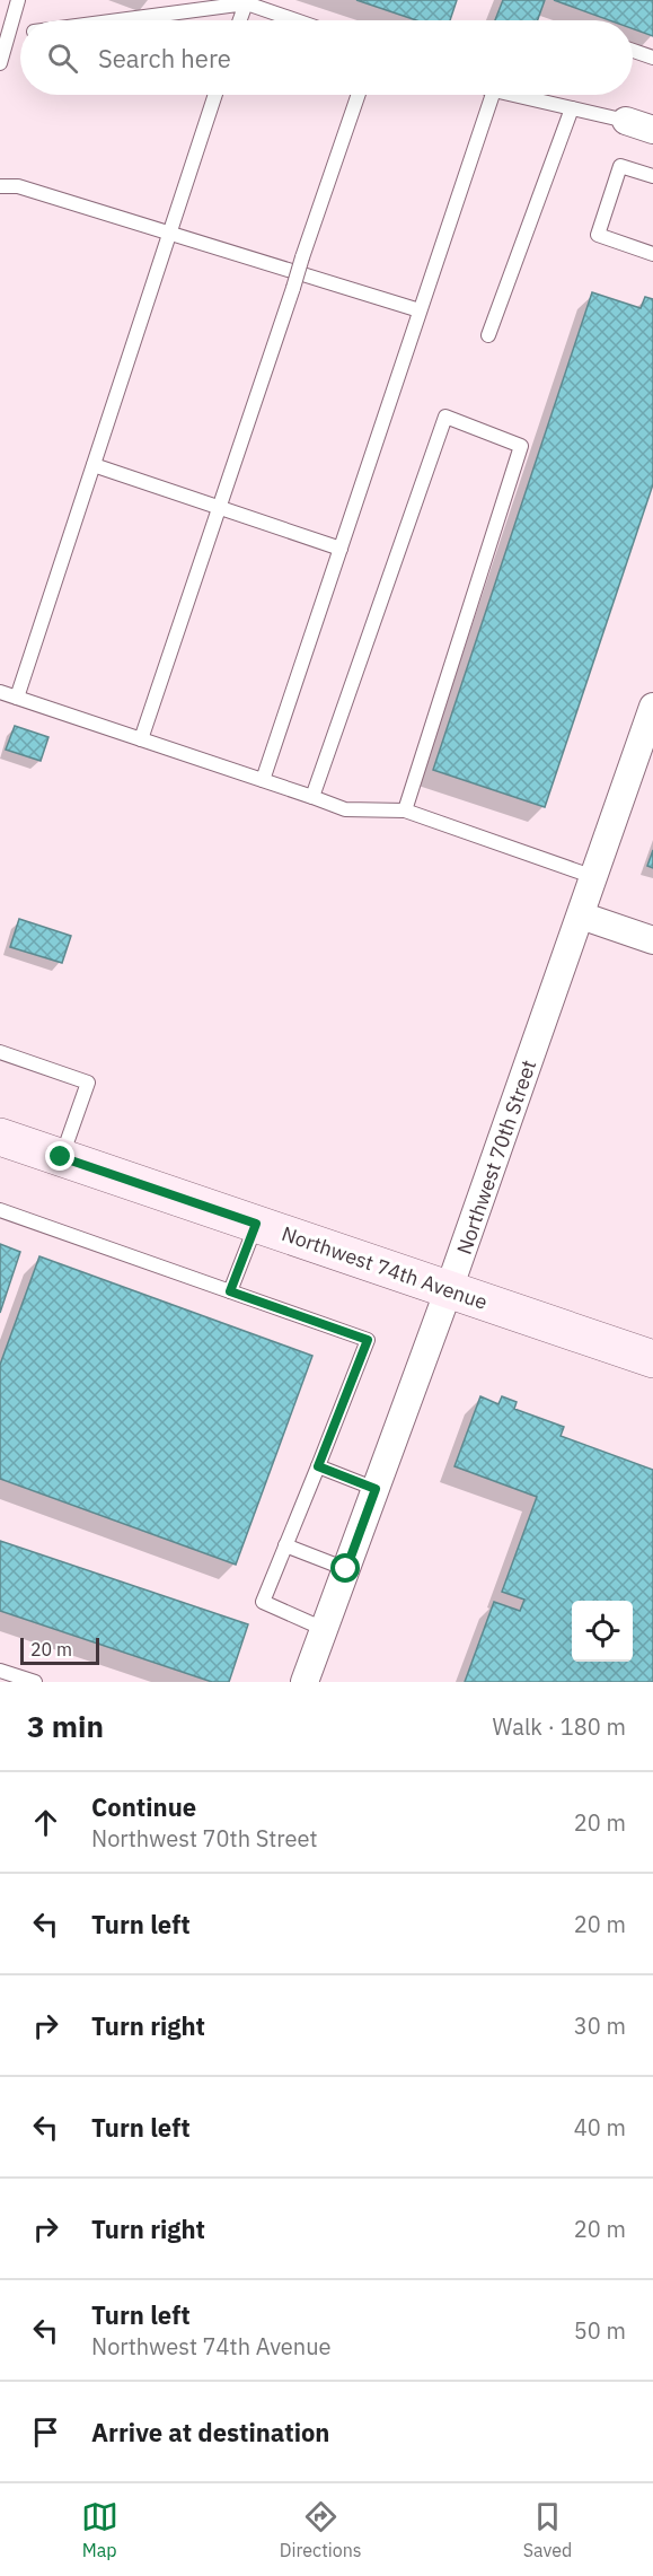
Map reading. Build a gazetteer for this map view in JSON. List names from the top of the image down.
{
  "streets": {
    "street": ["Northwest 70th Street", "Northwest 74th Avenue"]
  },
  "crossings": [
    ["Northwest 70th Street", "Northwest 74th Avenue"]
  ],
  "scale_bar": "20 m",
  "page": {
    "search": "Search here",
    "scale": "20 m",
    "heading": ["3 min", "Walk · 180 m"],
    "list": [
      ["Continue", "Northwest 70th Street", "20 m"],
      ["Turn left", "20 m"],
      ["Turn right", "30 m"],
      ["Turn left", "40 m"],
      ["Turn right", "20 m"],
      ["Turn left", "Northwest 74th Avenue", "50 m"],
      "Arrive at destination"
    ],
    "nav": ["Map", "Directions", "Saved"]
  }
}
